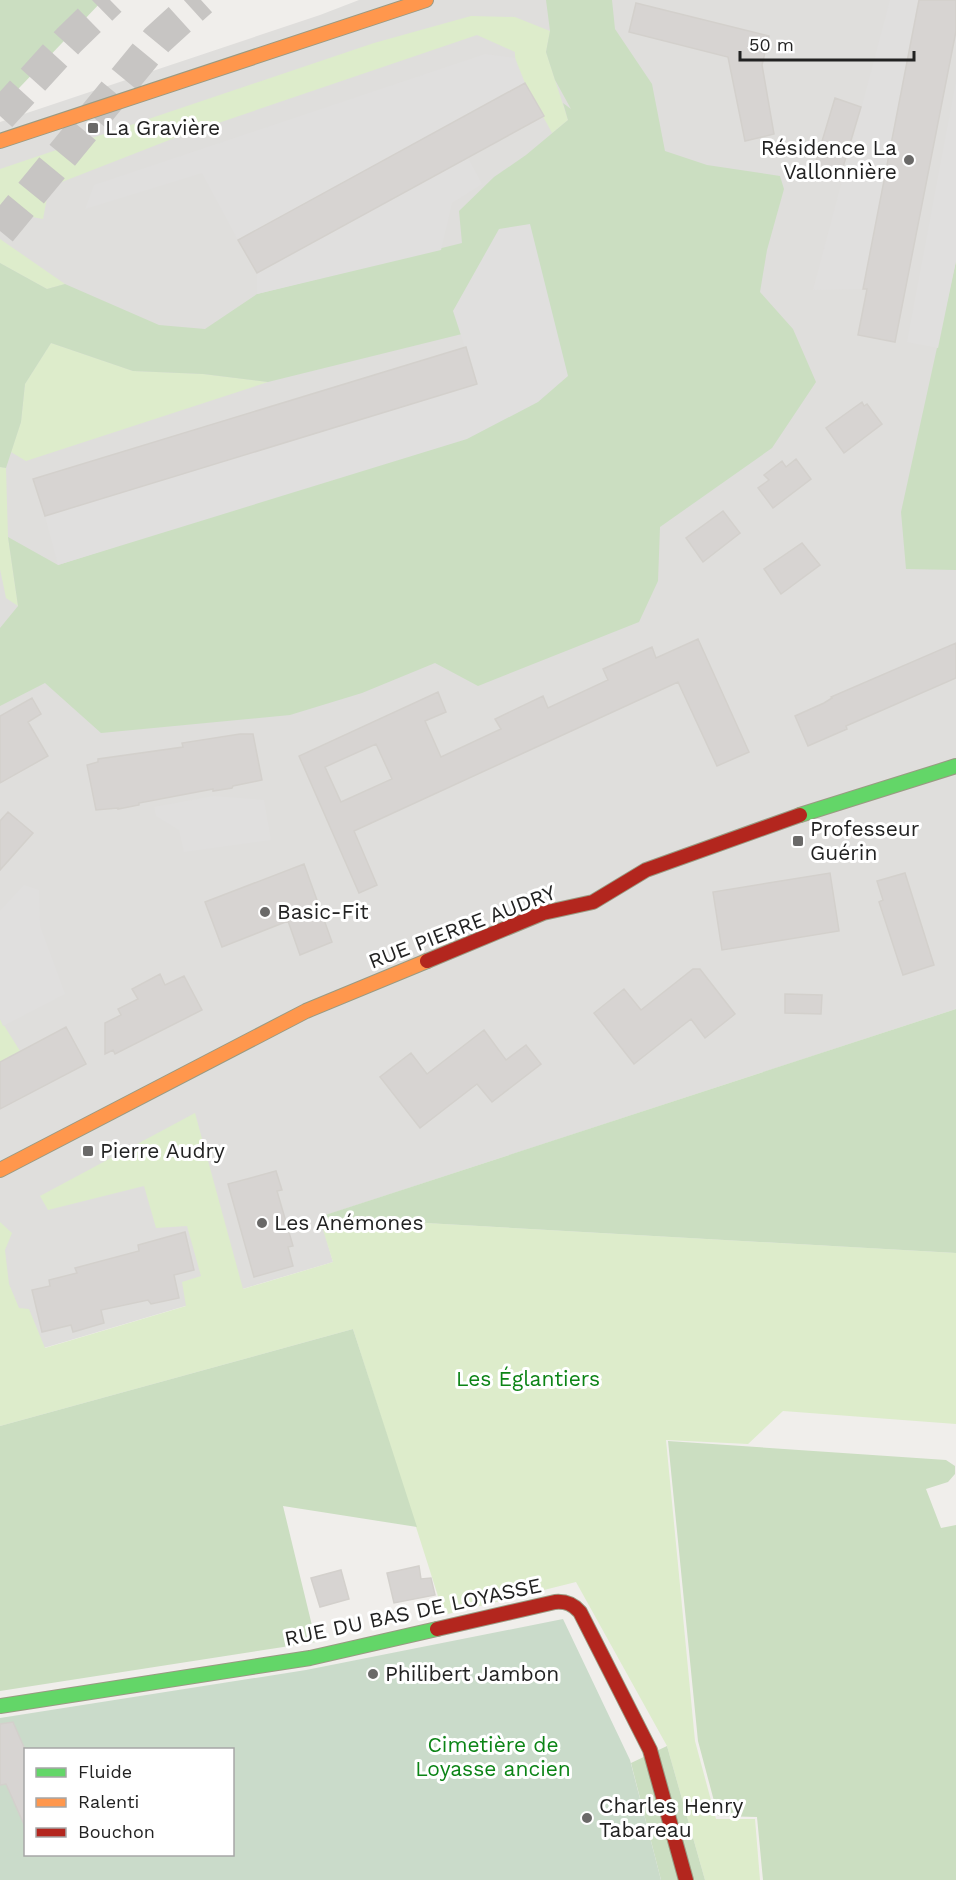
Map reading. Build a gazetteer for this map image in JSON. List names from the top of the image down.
{
  "streets": {
    "street": ["RUE PIERRE AUDRY", "RUE DU BAS DE LOYASSE"]
  },
  "parks": ["Les Églantiers", "Cimetière de Loyasse ancien"],
  "places": {
    "transit": ["La Gravière", "Professeur Guérin", "Pierre Audry"],
    "other": [
      "Résidence La Vallonnière",
      "Basic-Fit",
      "Les Anémones",
      "Philibert Jambon",
      "Charles Henry Tabareau"
    ]
  },
  "legend": ["Fluide", "Ralenti", "Bouchon"],
  "scale_bar": "50 m"
}
